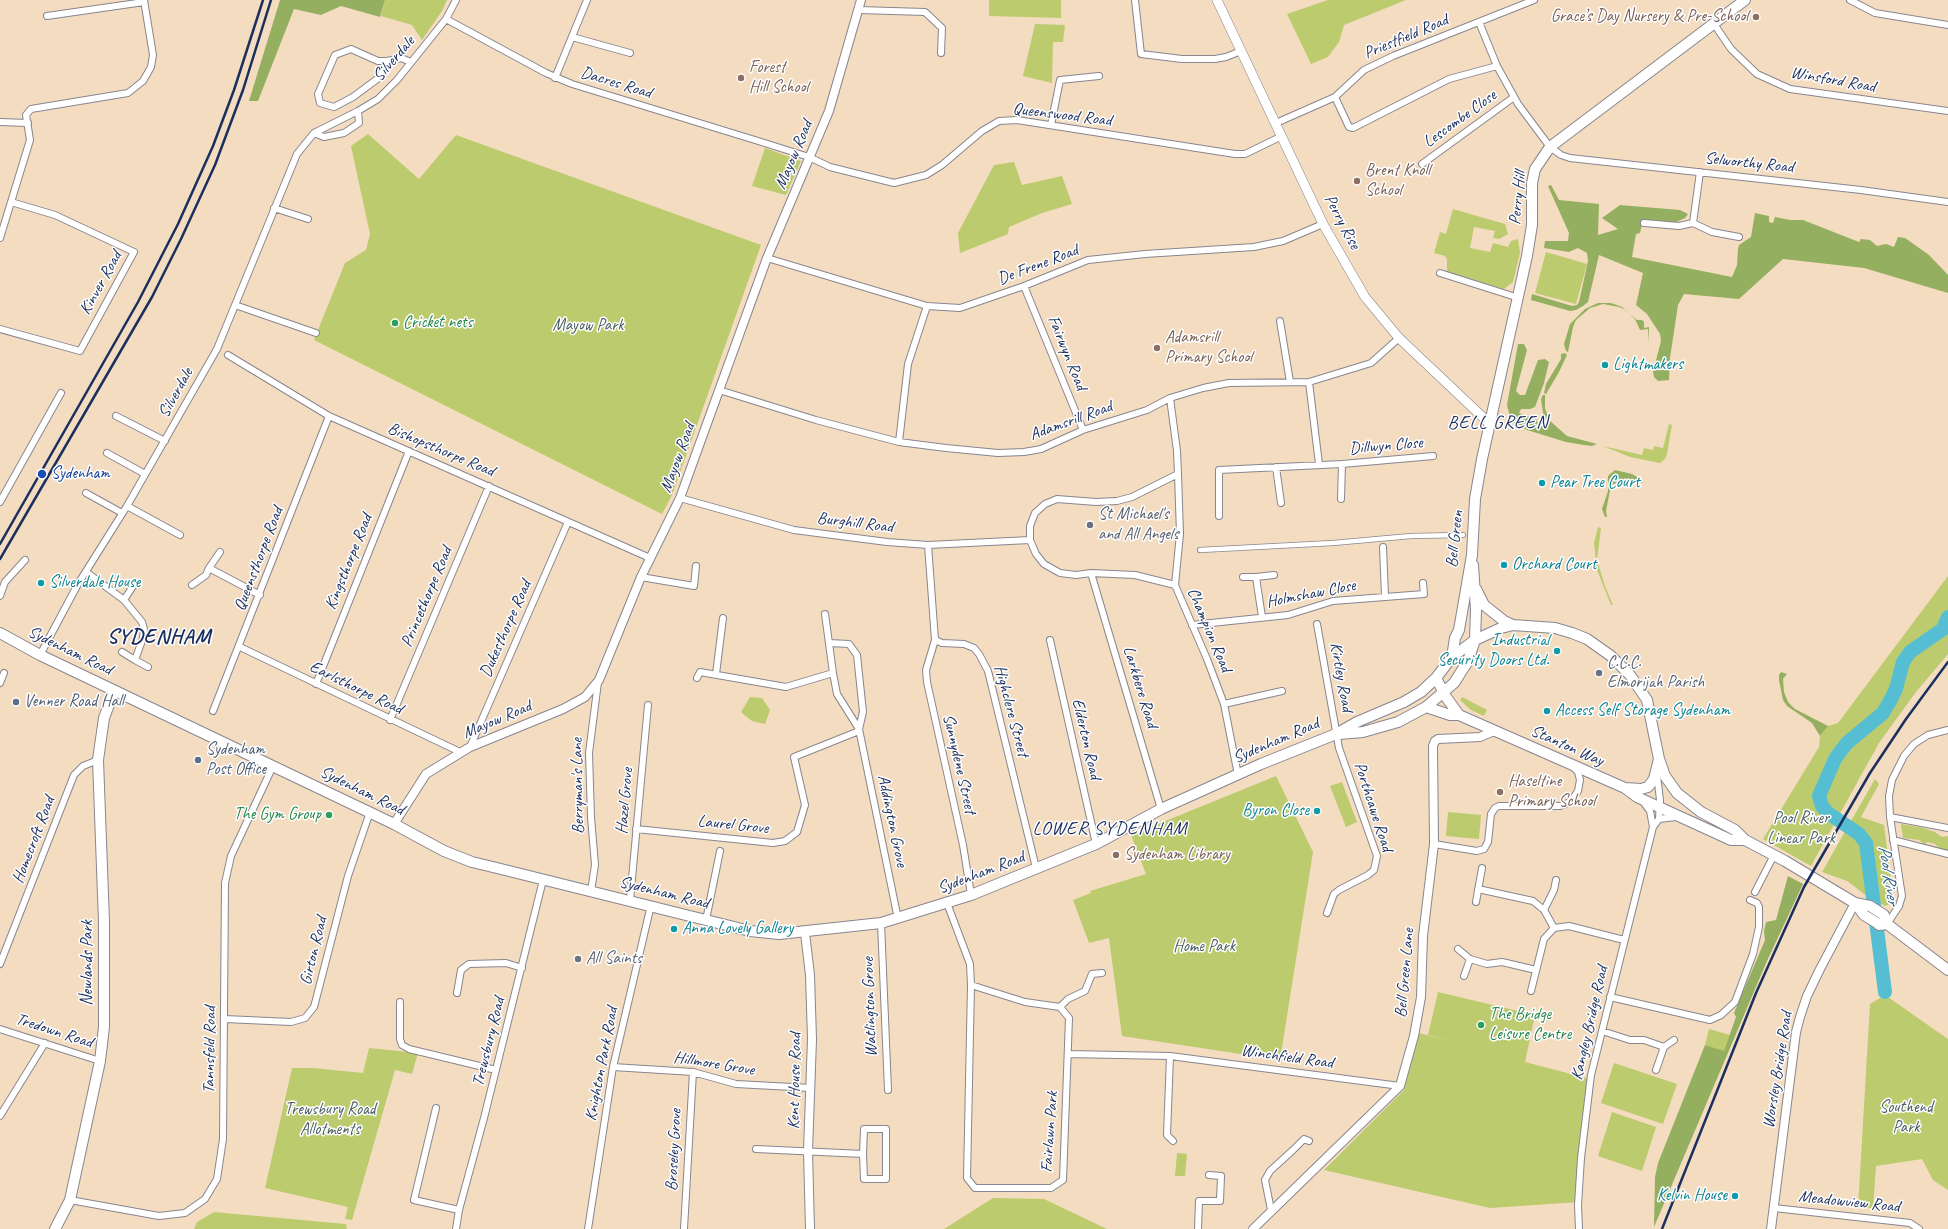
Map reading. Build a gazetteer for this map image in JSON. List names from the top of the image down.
{
  "streets": {
    "main road": [
      "Perry Hill",
      "Perry Rise",
      "Bell Green",
      "Sydenham Road",
      "Stanton Way",
      "Newlands Park"
    ],
    "street": [
      "Priestfield Road",
      "Silverdale",
      "Winsford Road",
      "Dacres Road",
      "Queenswood Road",
      "Lescombe Close",
      "Mayow Road",
      "Selworthy Road",
      "De Frene Road",
      "Kinver Road",
      "Fairwyn Road",
      "Adamsrill Road",
      "Dillwyn Close",
      "Bishopsthorpe Road",
      "Burghill Road",
      "Queensthorpe Road",
      "Kingsthorpe Road",
      "Holmshaw Close",
      "Princethorpe Road",
      "Dukesthorpe Road",
      "Champion Road",
      "Kirtley Road",
      "Larkbere Road",
      "Earlsthorpe Road",
      "Highclere Street",
      "Elderton Road",
      "Sunnydene Street",
      "Berryman's Lane",
      "Hazel Grove",
      "Porthcawe Road",
      "Addington Grove",
      "Laurel Grove",
      "Homecroft Road",
      "Girton Road",
      "Bell Green Lane",
      "Watlington Grove",
      "Kangley Bridge Road",
      "Tredown Road",
      "Trewsbury Road",
      "Tannsfeld Road",
      "Winchfield Road",
      "Knighton Park Road",
      "Hillmore Grove",
      "Worsley Bridge Road",
      "Kent House Road",
      "Fairlawn Park",
      "Broseley Grove",
      "Meadowview Road"
    ]
  },
  "crossings": [
    ["Priestfield Road", "Perry Rise"],
    ["Silverdale", "Dacres Road"],
    ["Silverdale", "Sydenham Road"],
    ["Winsford Road", "Perry Hill"],
    ["Dacres Road", "Queenswood Road"],
    ["Dacres Road", "Mayow Road"],
    ["Queenswood Road", "Mayow Road"],
    ["Queenswood Road", "Perry Rise"],
    ["Mayow Road", "De Frene Road"],
    ["Mayow Road", "Adamsrill Road"],
    ["Mayow Road", "Bishopsthorpe Road"],
    ["Mayow Road", "Burghill Road"],
    ["Mayow Road", "Dukesthorpe Road"],
    ["Mayow Road", "Sydenham Road"],
    ["Mayow Road", "Earlsthorpe Road"],
    ["Mayow Road", "Berryman's Lane"],
    ["Selworthy Road", "Perry Hill"],
    ["Perry Hill", "Perry Rise"],
    ["Perry Hill", "Bell Green"],
    ["Perry Rise", "De Frene Road"],
    ["Perry Rise", "Adamsrill Road"],
    ["Perry Rise", "Bell Green"],
    ["De Frene Road", "Fairwyn Road"],
    ["Fairwyn Road", "Adamsrill Road"],
    ["Adamsrill Road", "Champion Road"],
    ["Bishopsthorpe Road", "Queensthorpe Road"],
    ["Bishopsthorpe Road", "Kingsthorpe Road"],
    ["Bishopsthorpe Road", "Princethorpe Road"],
    ["Bishopsthorpe Road", "Dukesthorpe Road"],
    ["Queensthorpe Road", "Earlsthorpe Road"],
    ["Kingsthorpe Road", "Earlsthorpe Road"],
    ["Holmshaw Close", "Champion Road"],
    ["Princethorpe Road", "Earlsthorpe Road"],
    ["Champion Road", "Sydenham Road"],
    ["Sydenham Road", "Kirtley Road"],
    ["Sydenham Road", "Larkbere Road"],
    ["Sydenham Road", "Highclere Street"],
    ["Sydenham Road", "Elderton Road"],
    ["Sydenham Road", "Stanton Way"],
    ["Sydenham Road", "Sunnydene Street"],
    ["Sydenham Road", "Berryman's Lane"],
    ["Sydenham Road", "Hazel Grove"],
    ["Sydenham Road", "Porthcawe Road"],
    ["Sydenham Road", "Addington Grove"],
    ["Sydenham Road", "Girton Road"],
    ["Sydenham Road", "Newlands Park"],
    ["Sydenham Road", "Watlington Grove"],
    ["Sydenham Road", "Trewsbury Road"],
    ["Sydenham Road", "Tannsfeld Road"],
    ["Sydenham Road", "Knighton Park Road"],
    ["Sydenham Road", "Kent House Road"],
    ["Sydenham Road", "Fairlawn Park"],
    ["Kirtley Road", "Porthcawe Road"],
    ["Highclere Street", "Sunnydene Street"],
    ["Stanton Way", "Bell Green Lane"],
    ["Hazel Grove", "Laurel Grove"],
    ["Addington Grove", "Laurel Grove"],
    ["Homecroft Road", "Newlands Park"],
    ["Girton Road", "Tannsfeld Road"],
    ["Newlands Park", "Tredown Road"],
    ["Newlands Park", "Tannsfeld Road"],
    ["Bell Green Lane", "Winchfield Road"],
    ["Winchfield Road", "Fairlawn Park"],
    ["Knighton Park Road", "Hillmore Grove"],
    ["Hillmore Grove", "Kent House Road"],
    ["Hillmore Grove", "Broseley Grove"],
    ["Worsley Bridge Road", "Meadowview Road"]
  ],
  "districts": ["BELL GREEN", "SYDENHAM", "LOWER SYDENHAM"],
  "water": ["Pool River"],
  "parks": [
    "Mayow Park",
    "Pool River Linear Park",
    "Home Park",
    "Southend Park",
    "Trewsbury Road Allotments"
  ],
  "places": [
    "Grace’s Day Nursery & Pre-School",
    "Forest Hill School",
    "Brent Knoll School",
    "Cricket nets",
    "Adamsrill Primary School",
    "Lightmakers",
    "Sydenham",
    "Pear Tree Court",
    "St Michael's and All Angels",
    "Orchard Court",
    "Silverdale House",
    "Industrial Security Doors Ltd.",
    "C.C.C. Elmorijah Parish",
    "Venner Road Hall",
    "Access Self Storage Sydenham",
    "Sydenham Post Office",
    "Haseltine Primary School",
    "Byron Close",
    "The Gym Group",
    "Sydenham Library",
    "Anna Lovely Gallery",
    "All Saints",
    "The Bridge Leisure Centre",
    "Kelvin House"
  ]
}
